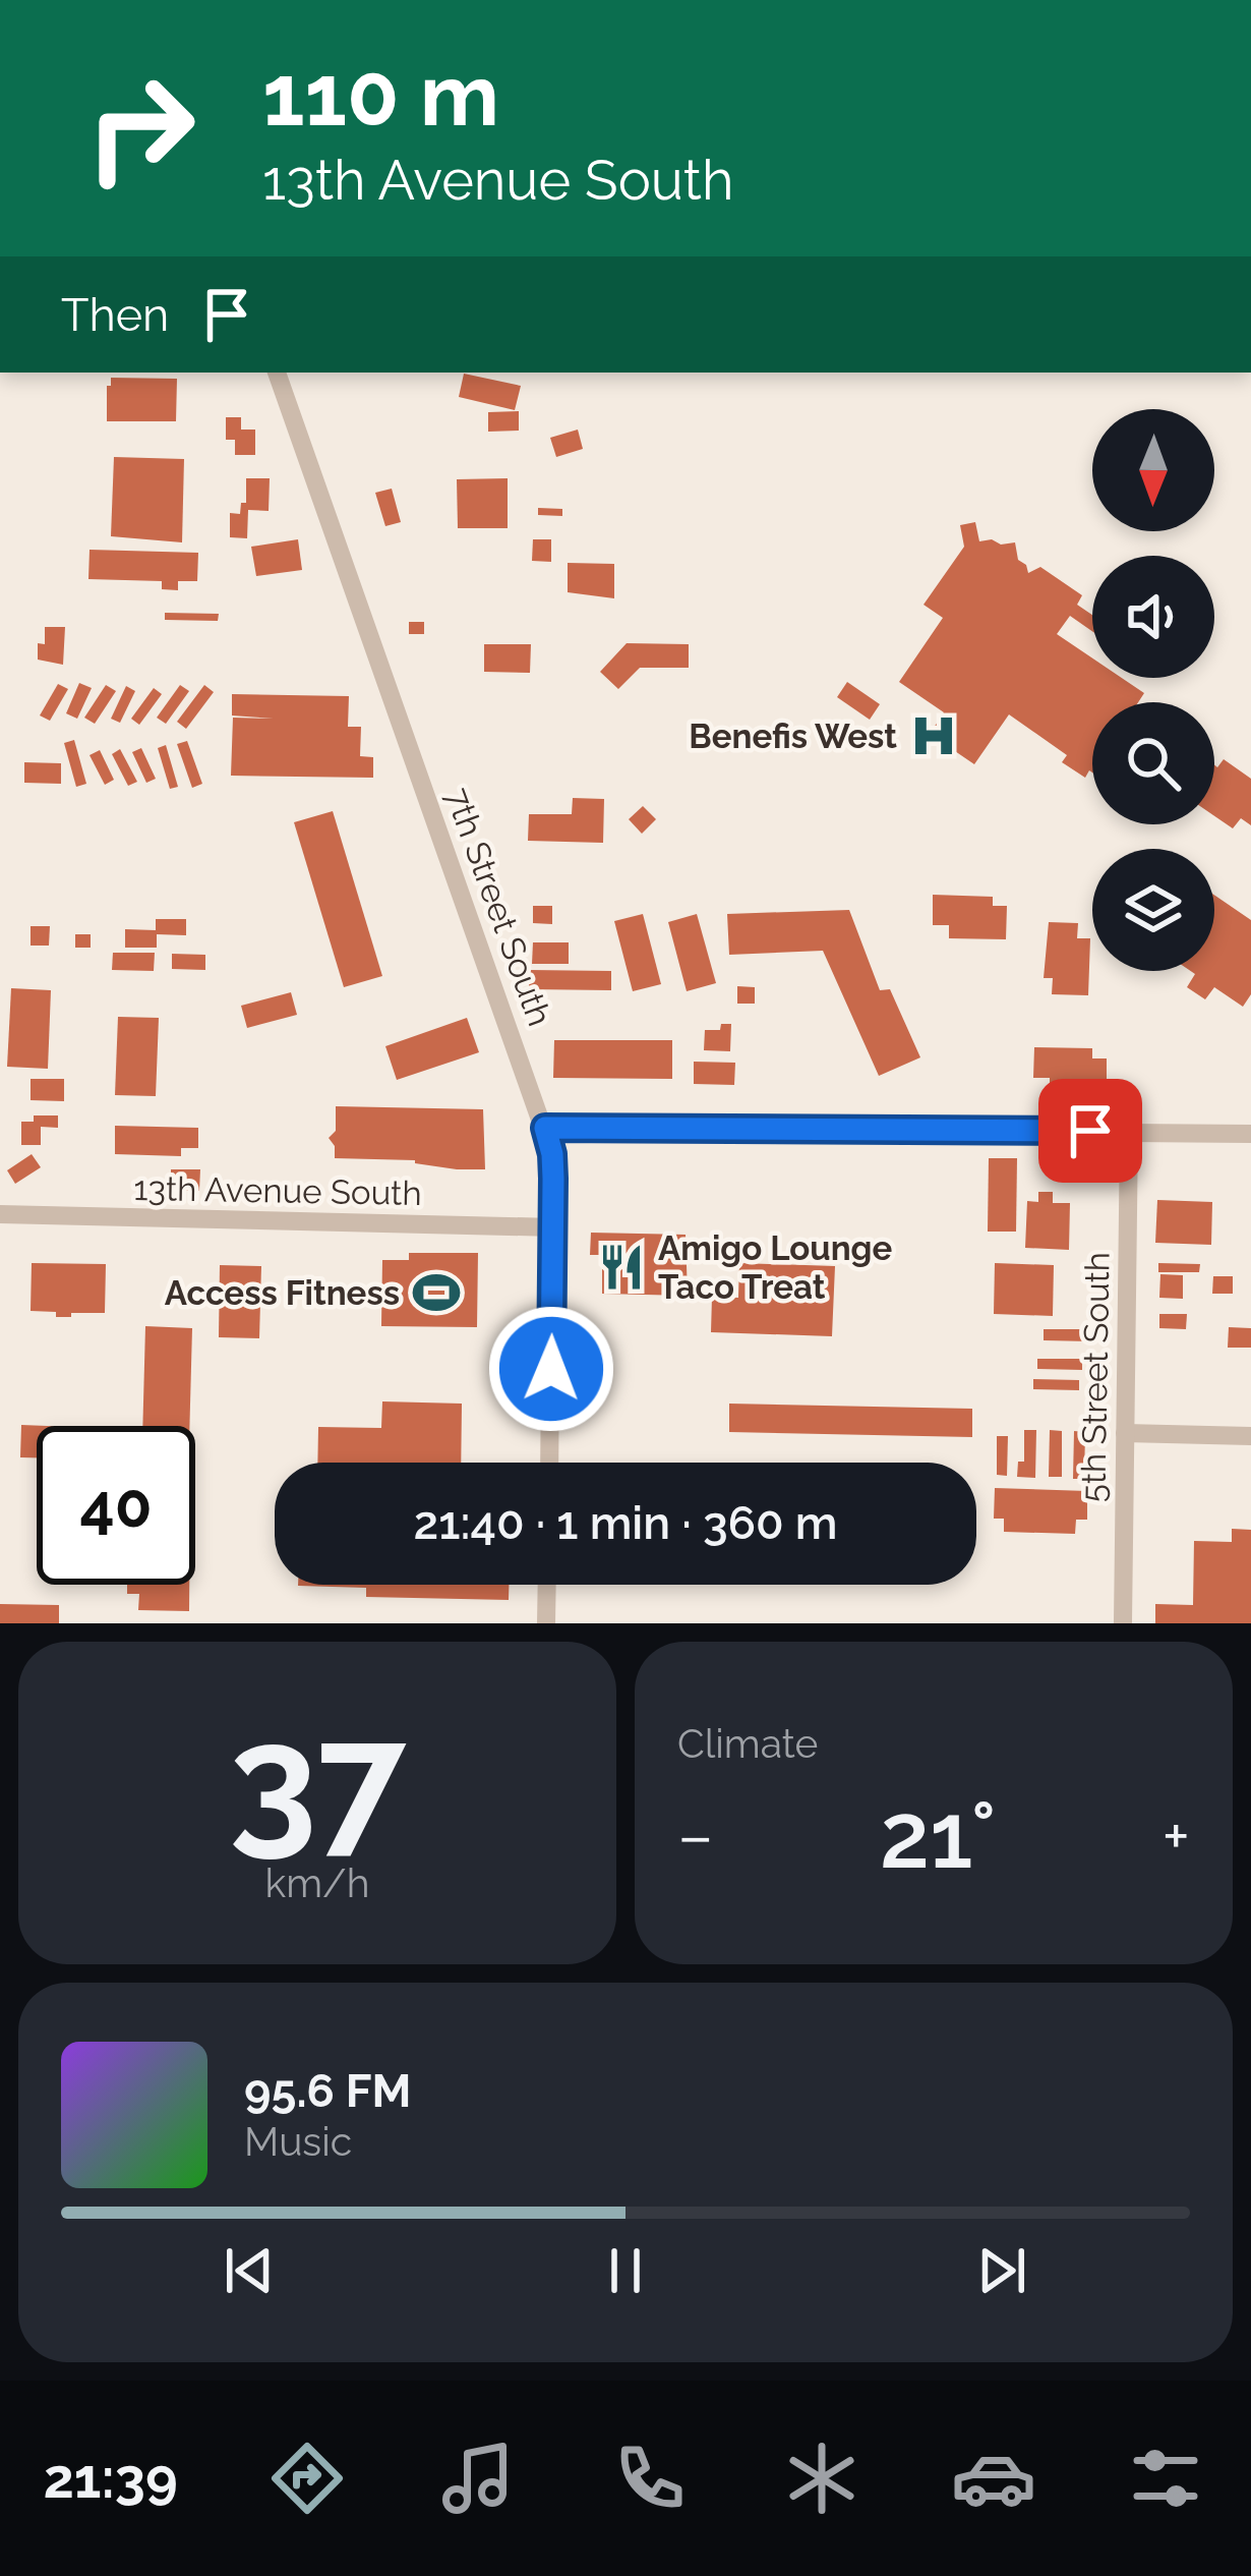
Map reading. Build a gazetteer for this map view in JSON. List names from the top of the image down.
{
  "streets": {
    "street": ["7th Street South", "13th Avenue South", "5th Street South"]
  },
  "crossings": [
    ["7th Street South", "13th Avenue South"]
  ],
  "places": {
    "hospital": ["Benefis West"],
    "restaurant": ["Amigo Lounge Taco Treat"],
    "sports": ["Access Fitness"]
  },
  "north": "bottom",
  "page": {
    "turn": ["110 m", "13th Avenue South"],
    "then": "Then",
    "limit": "40",
    "trip": "21:40 · 1 min · 360 m",
    "tile": [
      ["37", "km/h"],
      "Climate"
    ],
    "heat": ["−", "21°", "+"],
    "song": ["95.6 FM", "Music"],
    "tabs": "21:39"
  }
}
